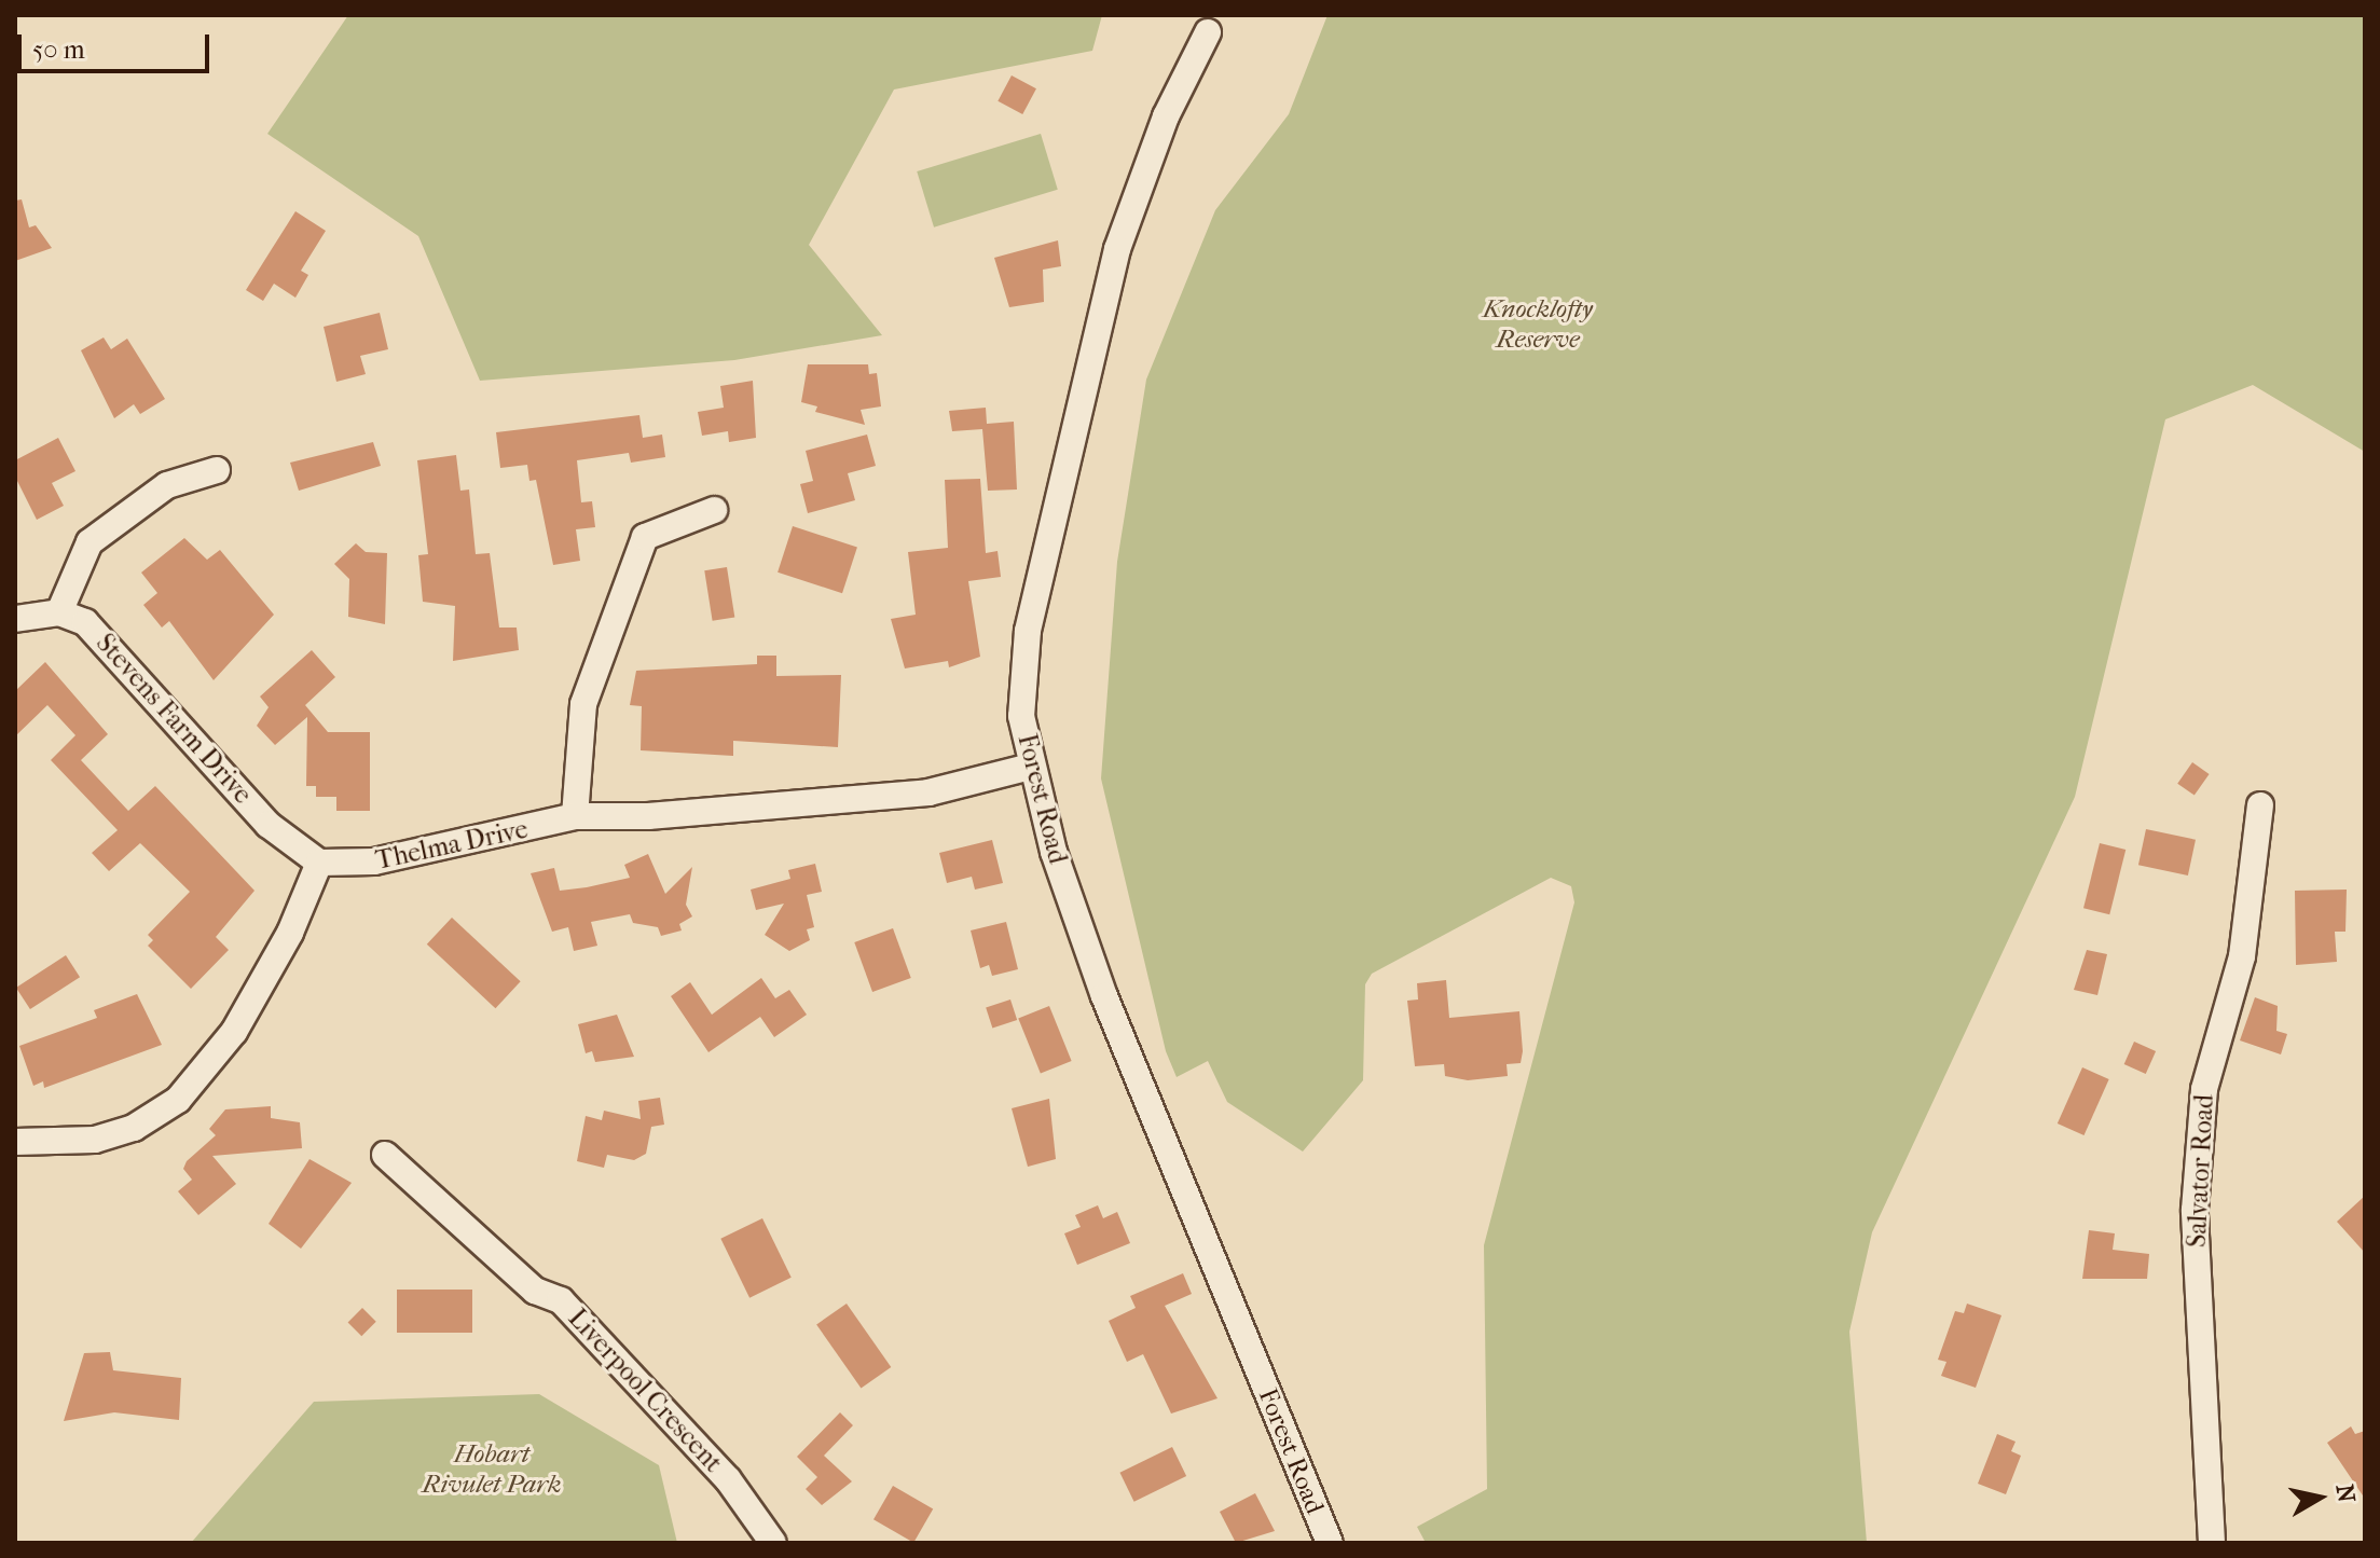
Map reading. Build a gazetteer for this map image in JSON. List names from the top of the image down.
{
  "streets": {
    "street": [
      "Stevens Farm Drive",
      "Forest Road",
      "Thelma Drive",
      "Salvator Road",
      "Liverpool Crescent"
    ]
  },
  "crossings": [
    ["Stevens Farm Drive", "Thelma Drive"],
    ["Forest Road", "Thelma Drive"]
  ],
  "parks": ["Knocklofty Reserve", "Hobart Rivulet Park"],
  "scale_bar": "50 m",
  "north": "right"
}
